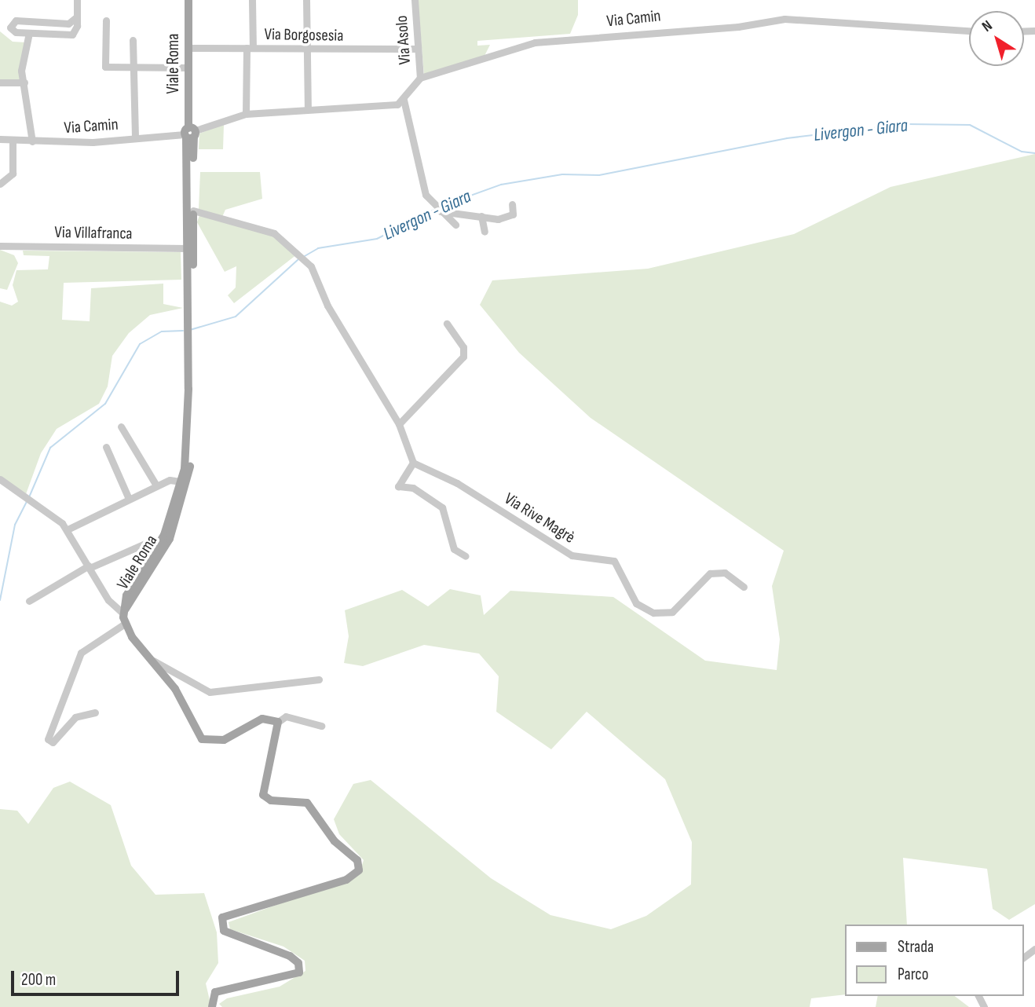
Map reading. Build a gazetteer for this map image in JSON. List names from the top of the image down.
{
  "streets": {
    "main road": ["Viale Roma"],
    "street": [
      "Via Camin",
      "Via Borgosesia",
      "Via Asolo",
      "Via Villafranca",
      "Via Rive Magrè"
    ]
  },
  "crossings": [
    ["Via Camin", "Via Asolo"],
    ["Via Camin", "Viale Roma"],
    ["Via Borgosesia", "Via Asolo"],
    ["Via Borgosesia", "Viale Roma"],
    ["Viale Roma", "Via Villafranca"]
  ],
  "water": ["Livergon - Giara"],
  "legend": ["Strada", "Parco"],
  "scale_bar": "200 m",
  "north": "top left"
}
